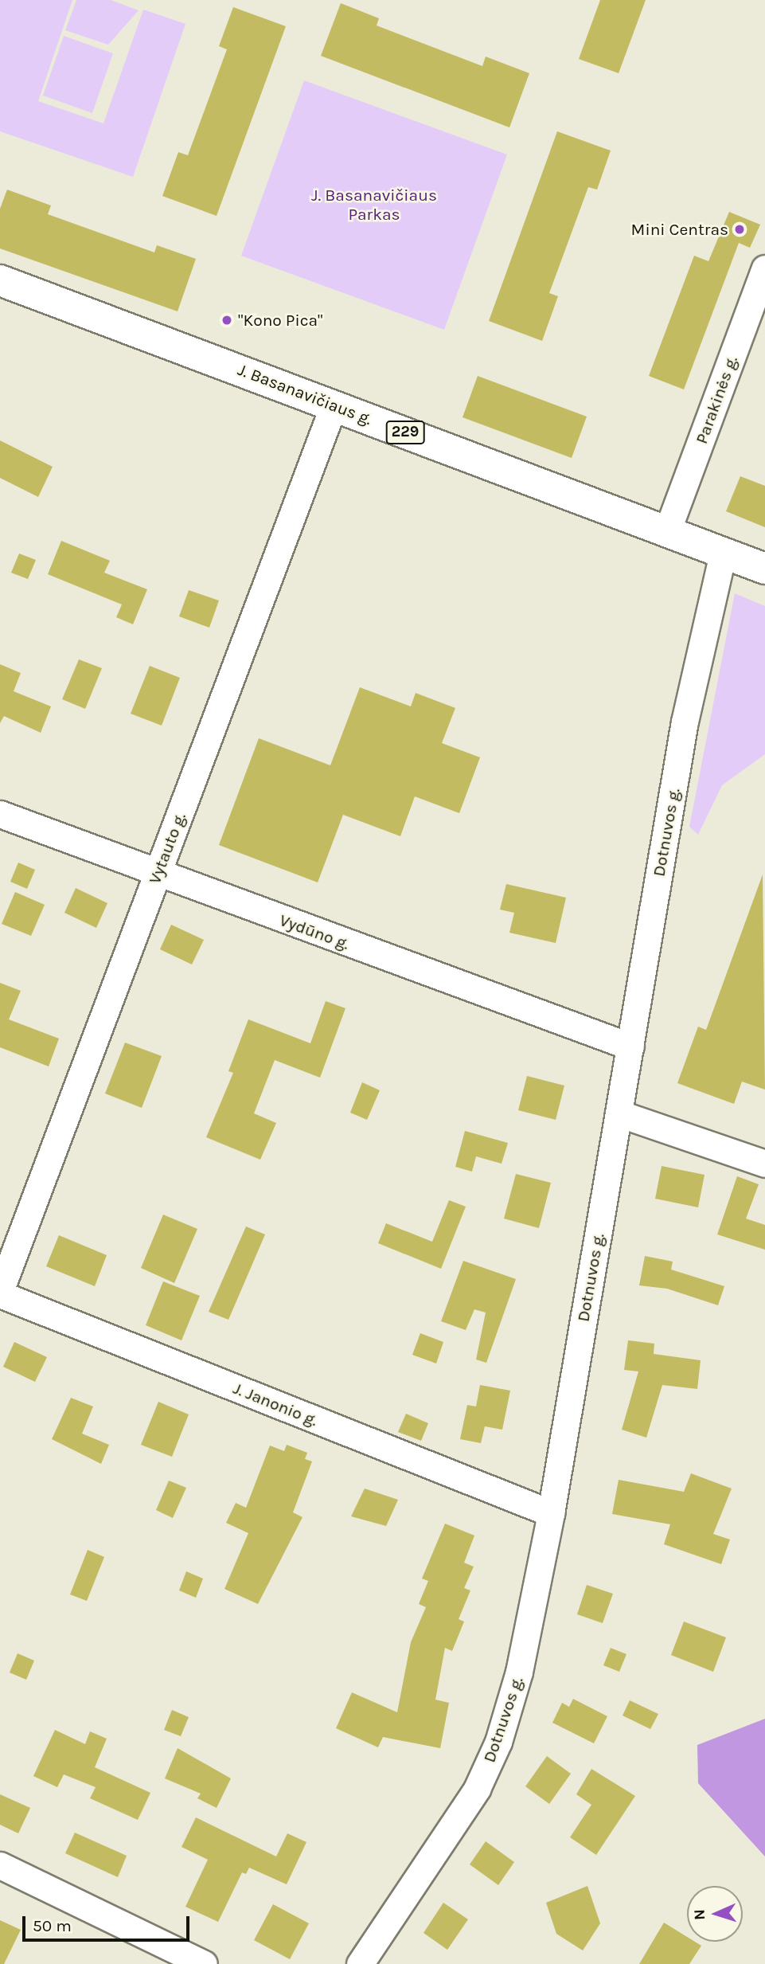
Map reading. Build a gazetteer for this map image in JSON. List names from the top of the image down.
{
  "streets": {
    "main road": ["J. Basanavičiaus g.", "229"],
    "street": [
      "Parakinės g.",
      "Dotnuvos g.",
      "Vytauto g.",
      "Vydūno g.",
      "J. Janonio g."
    ]
  },
  "crossings": [
    ["J. Basanavičiaus g.", "Parakinės g."],
    ["J. Basanavičiaus g.", "Dotnuvos g."],
    ["J. Basanavičiaus g.", "Vytauto g."],
    ["Dotnuvos g.", "Vydūno g."],
    ["Dotnuvos g.", "J. Janonio g."],
    ["Vytauto g.", "Vydūno g."],
    ["Vytauto g.", "J. Janonio g."]
  ],
  "parks": ["J. Basanavičiaus Parkas"],
  "places": ["Mini Centras", "\"Kono Pica\""],
  "scale_bar": "50 m",
  "north": "left"
}
